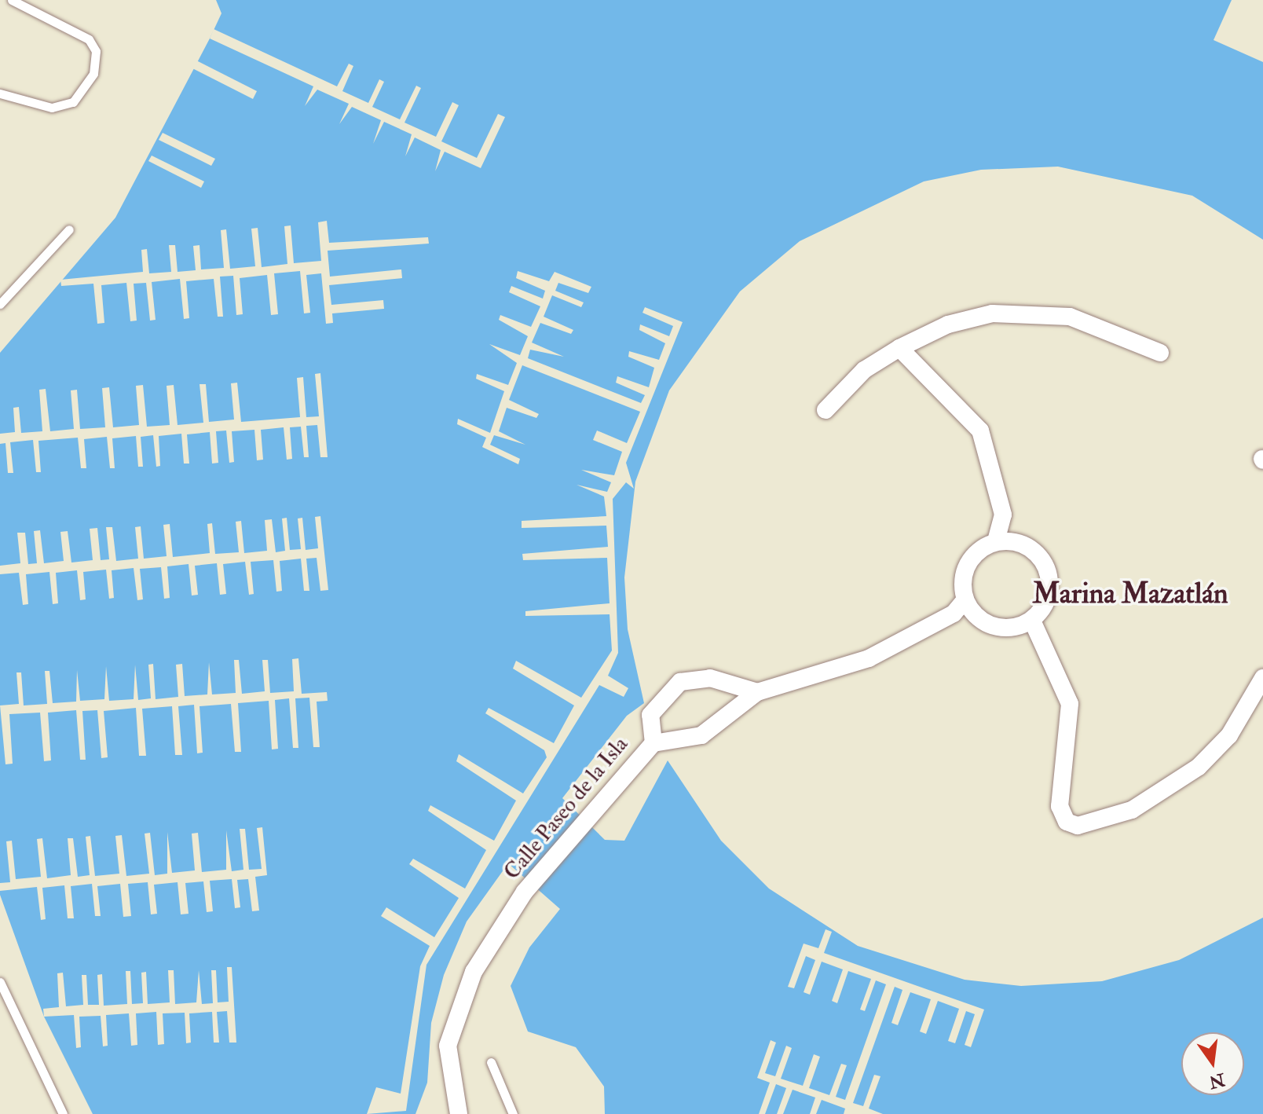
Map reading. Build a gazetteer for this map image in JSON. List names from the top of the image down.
{
  "streets": {
    "street": ["Calle Paseo de la Isla"]
  },
  "districts": ["Marina Mazatlán"],
  "north": "bottom"
}
